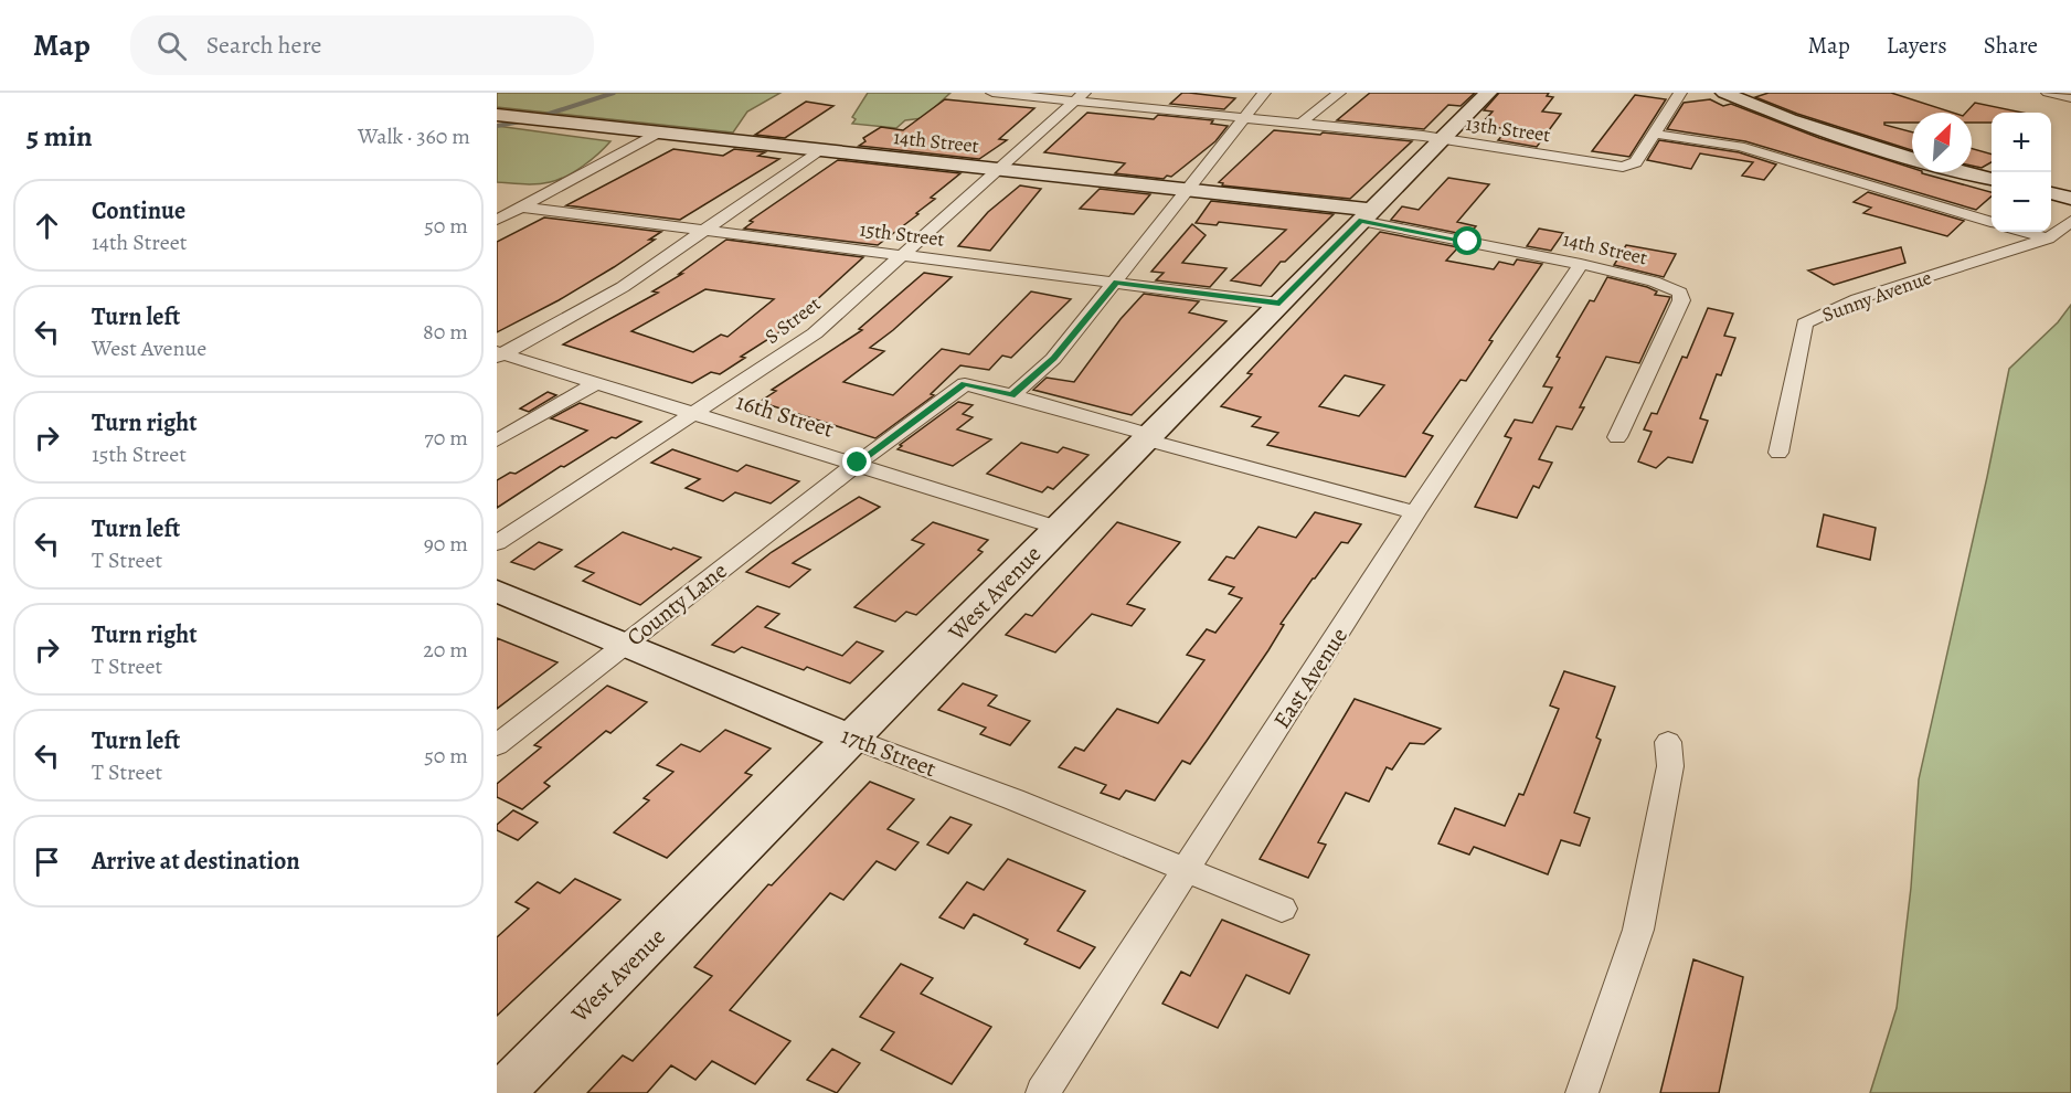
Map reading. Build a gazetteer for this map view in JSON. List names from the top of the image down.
{
  "streets": {
    "main road": ["14th Street", "West Avenue", "17th Street"],
    "street": [
      "13th Street",
      "15th Street",
      "Sunny Avenue",
      "S Street",
      "16th Street",
      "County Lane",
      "East Avenue"
    ]
  },
  "crossings": [
    ["13th Street", "S Street"],
    ["13th Street", "West Avenue"],
    ["14th Street", "S Street"],
    ["14th Street", "West Avenue"],
    ["14th Street", "East Avenue"],
    ["15th Street", "S Street"],
    ["15th Street", "West Avenue"],
    ["S Street", "16th Street"],
    ["16th Street", "West Avenue"],
    ["16th Street", "County Lane"],
    ["West Avenue", "County Lane"],
    ["West Avenue", "17th Street"],
    ["County Lane", "17th Street"],
    ["East Avenue", "17th Street"]
  ],
  "north": "top right",
  "page": {
    "header": "Map",
    "search": "Search here",
    "nav": ["Map", "Layers", "Share"],
    "heading": ["5 min", "Walk · 360 m"],
    "map_buttons": ["+", "−"],
    "list": [
      ["Continue", "14th Street", "50 m"],
      ["Turn left", "West Avenue", "80 m"],
      ["Turn right", "15th Street", "70 m"],
      ["Turn left", "T Street", "90 m"],
      ["Turn right", "T Street", "20 m"],
      ["Turn left", "T Street", "50 m"],
      "Arrive at destination"
    ]
  }
}
